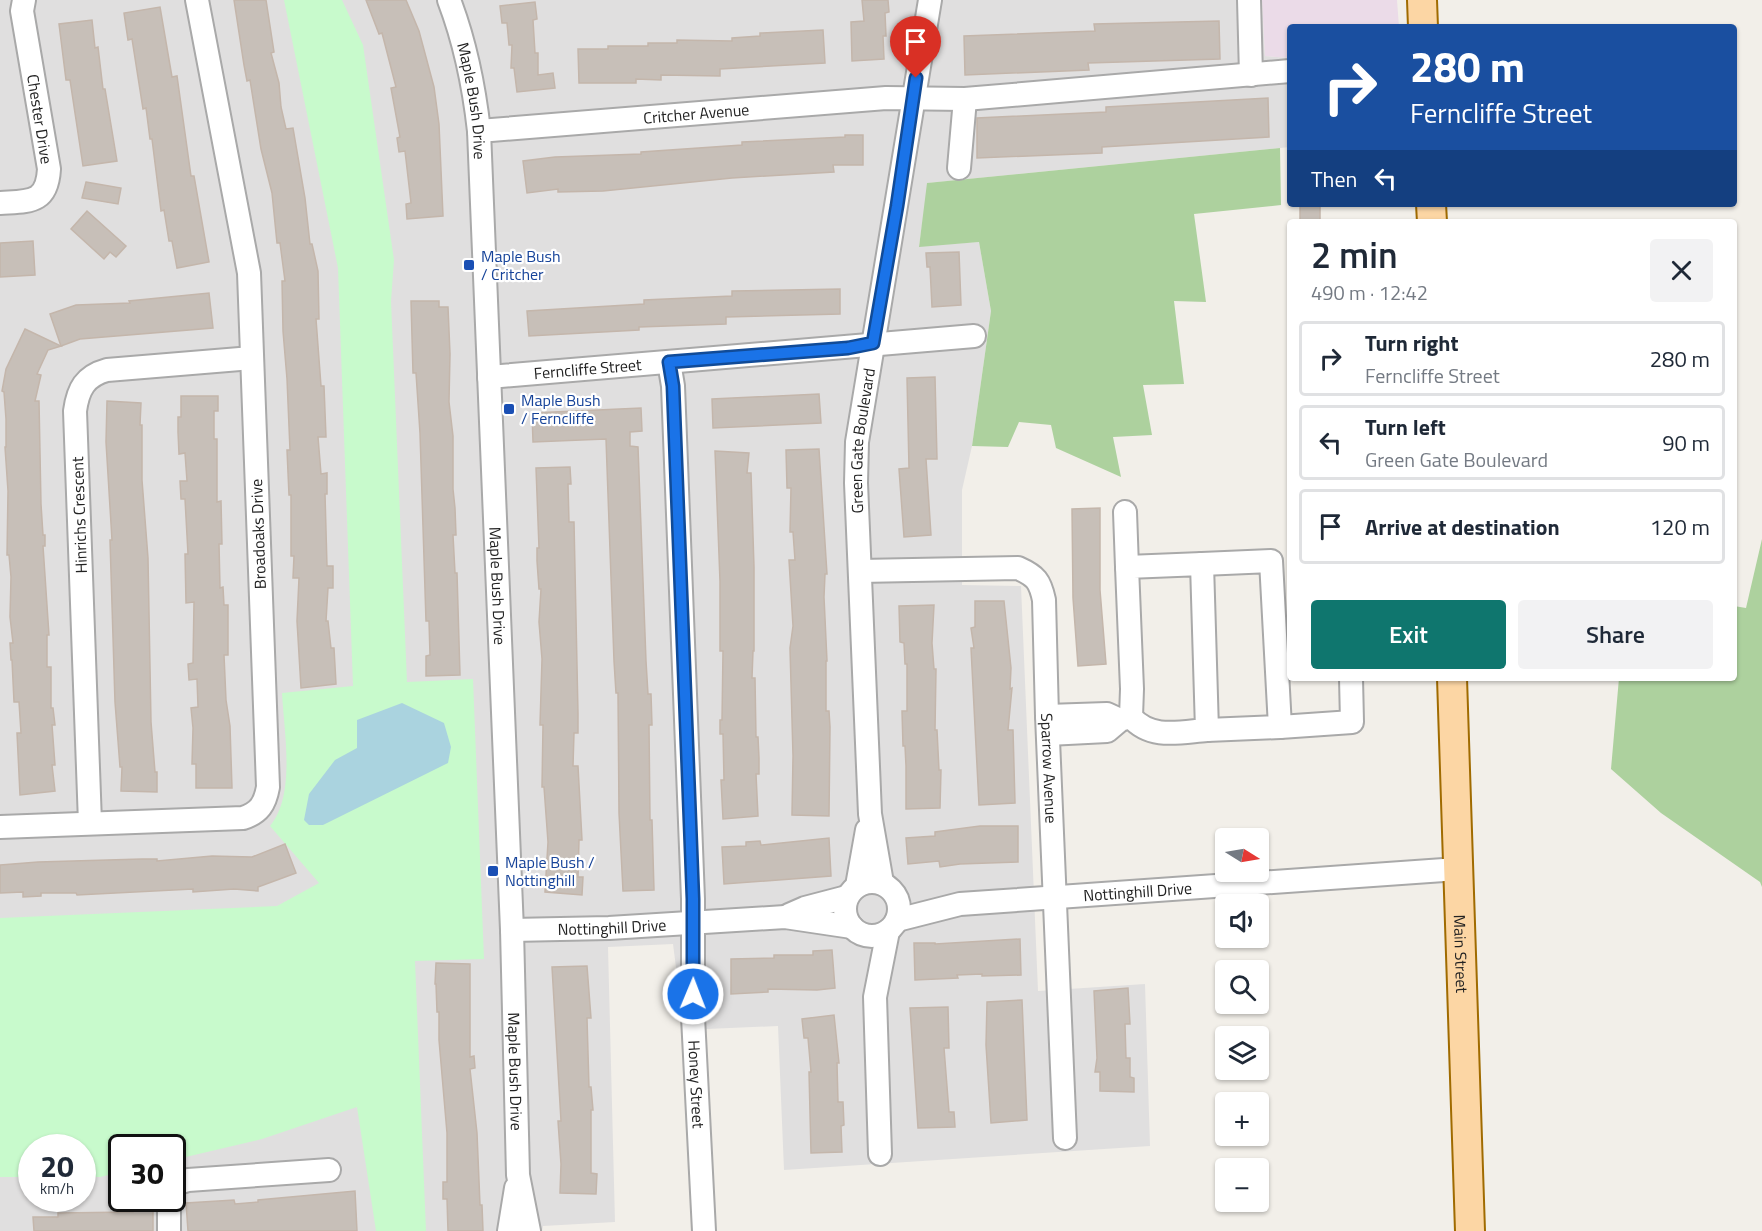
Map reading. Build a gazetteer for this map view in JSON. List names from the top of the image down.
{
  "streets": {
    "main road": ["Main Street"],
    "street": [
      "Maple Bush Drive",
      "Critcher Avenue",
      "Chester Drive",
      "Ferncliffe Street",
      "Green Gate Boulevard",
      "Hinrichs Crescent",
      "Broadoaks Drive",
      "Sparrow Avenue",
      "Nottinghill Drive",
      "Honey Street"
    ]
  },
  "crossings": [
    ["Maple Bush Drive", "Critcher Avenue"],
    ["Maple Bush Drive", "Ferncliffe Street"],
    ["Maple Bush Drive", "Nottinghill Drive"],
    ["Critcher Avenue", "Green Gate Boulevard"],
    ["Ferncliffe Street", "Green Gate Boulevard"],
    ["Ferncliffe Street", "Honey Street"],
    ["Green Gate Boulevard", "Sparrow Avenue"],
    ["Green Gate Boulevard", "Nottinghill Drive"],
    ["Hinrichs Crescent", "Broadoaks Drive"],
    ["Sparrow Avenue", "Nottinghill Drive"],
    ["Nottinghill Drive", "Main Street"],
    ["Nottinghill Drive", "Honey Street"]
  ],
  "places": {
    "transit": ["Maple Bush / Critcher", "Maple Bush / Ferncliffe", "Maple Bush / Nottinghill"]
  },
  "north": "right",
  "page": {
    "turn": ["280 m", "Ferncliffe Street"],
    "then": "Then",
    "heading": ["2 min", "490 m · 12:42"],
    "list": [
      {
        "name": "Turn right",
        "note": "Ferncliffe Street",
        "value": "280 m"
      },
      {
        "name": "Turn left",
        "note": "Green Gate Boulevard",
        "value": "90 m"
      },
      {
        "name": "Arrive at destination",
        "value": "120 m"
      }
    ],
    "buttons": ["Exit", "Share"],
    "map_buttons": ["+", "−"],
    "speed": "20 km/h",
    "limit": "30"
  }
}
